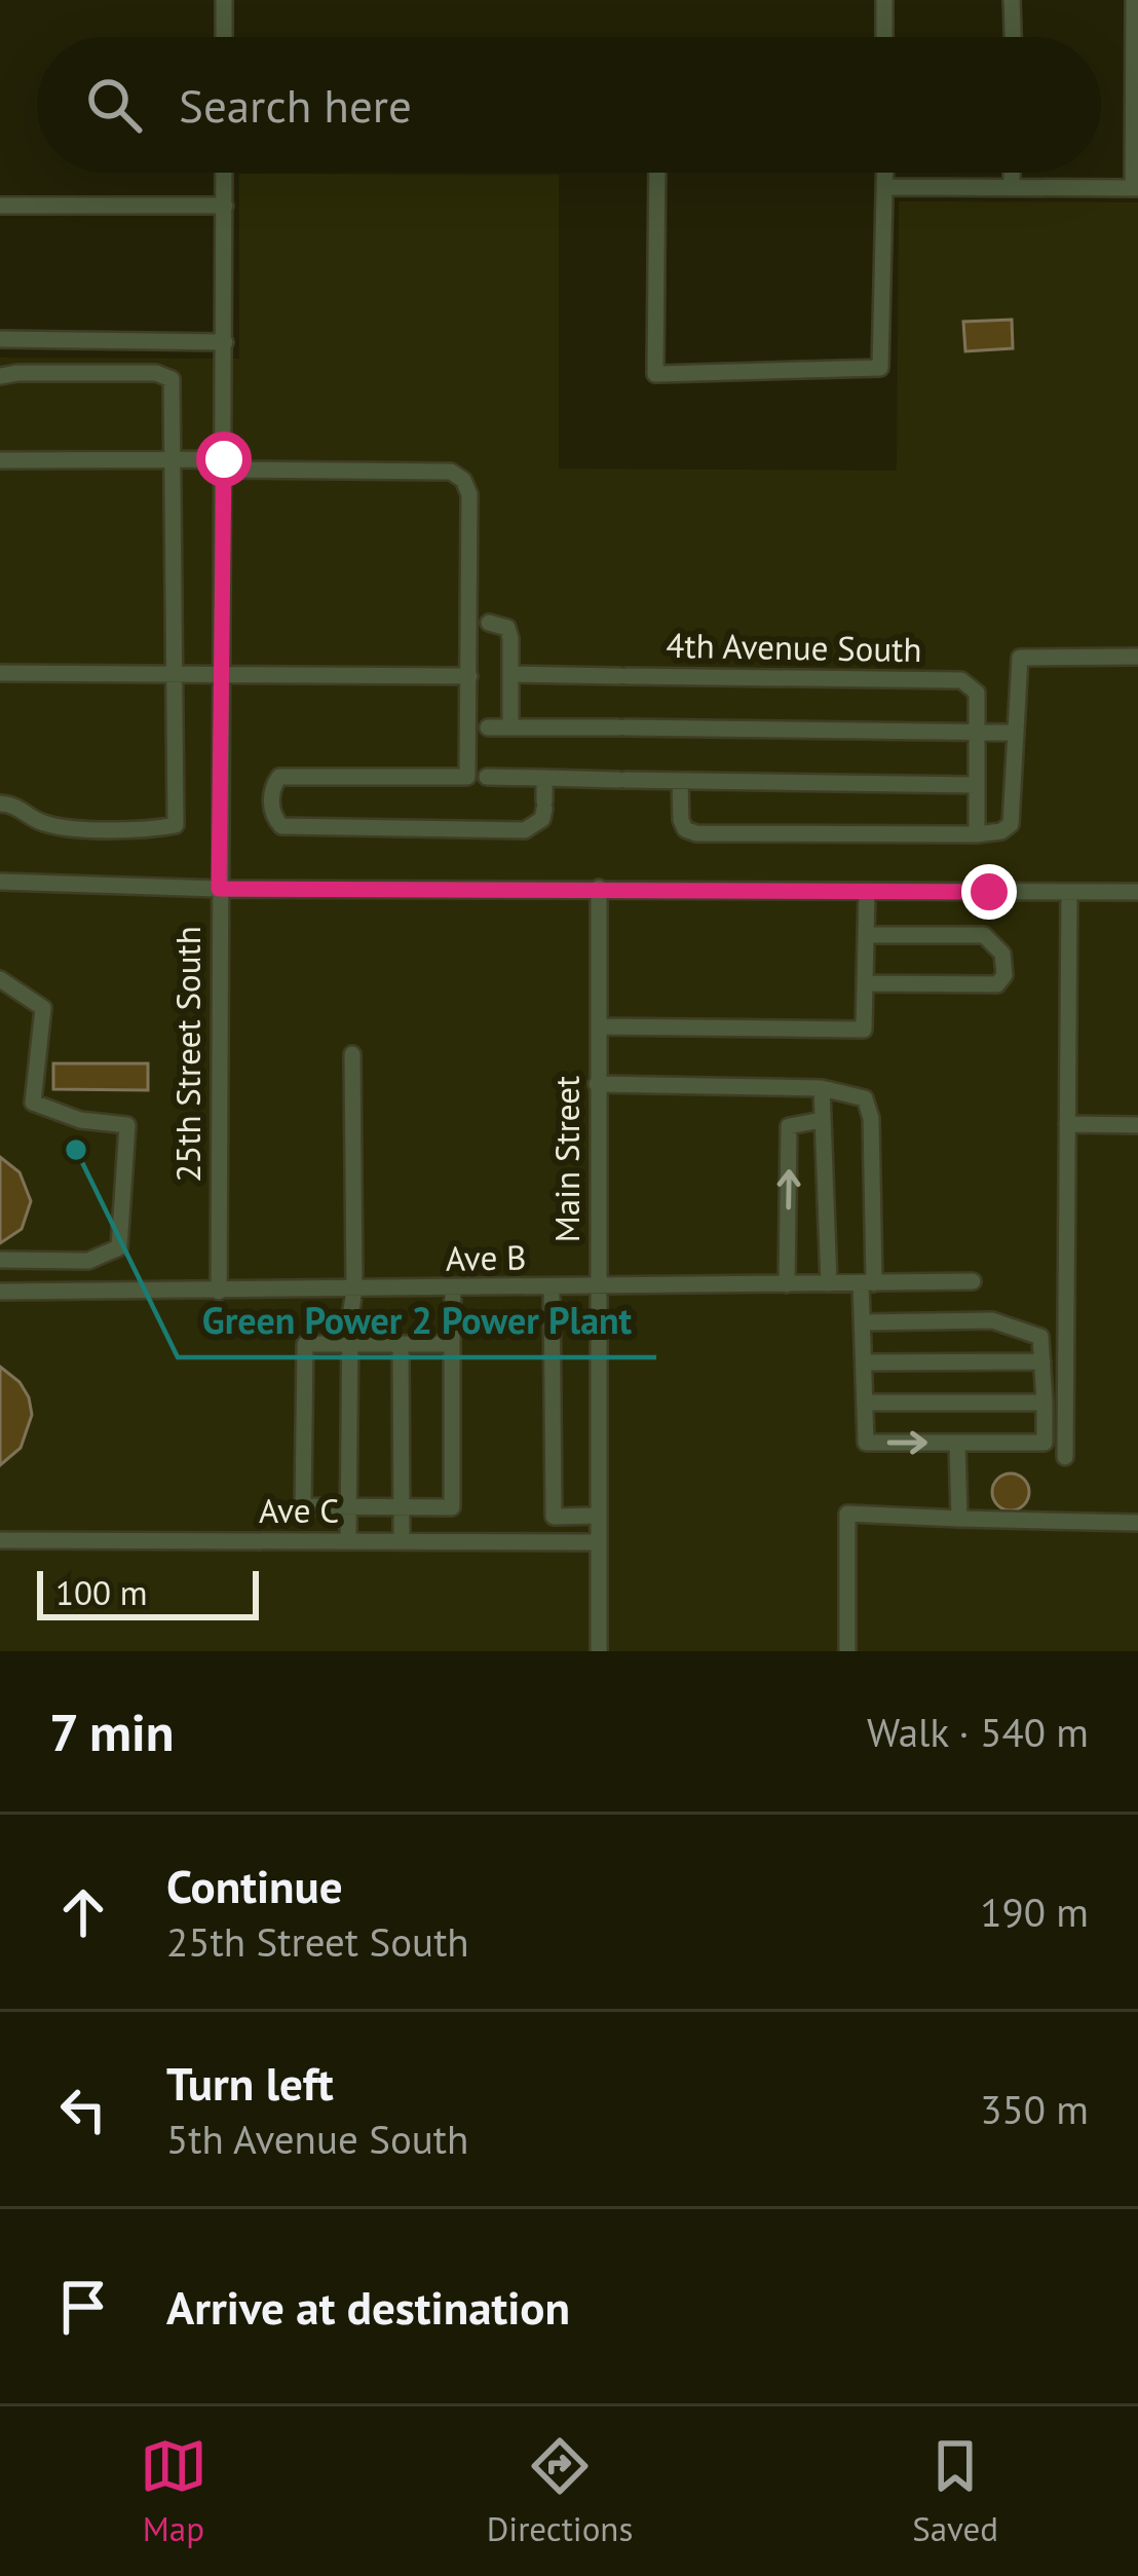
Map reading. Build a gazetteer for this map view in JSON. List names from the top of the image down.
{
  "streets": {
    "street": [
      "4th Avenue South",
      "25th Street South",
      "Main Street",
      "Ave B",
      "Ave C"
    ]
  },
  "crossings": [
    ["25th Street South", "Ave B"],
    ["Main Street", "Ave B"],
    ["Main Street", "Ave C"]
  ],
  "places": ["Green Power 2 Power Plant"],
  "scale_bar": "100 m",
  "page": {
    "search": "Search here",
    "scale": "100 m",
    "heading": ["7 min", "Walk · 540 m"],
    "list": [
      ["Continue", "25th Street South", "190 m"],
      ["Turn left", "5th Avenue South", "350 m"],
      "Arrive at destination"
    ],
    "nav": ["Map", "Directions", "Saved"]
  }
}
